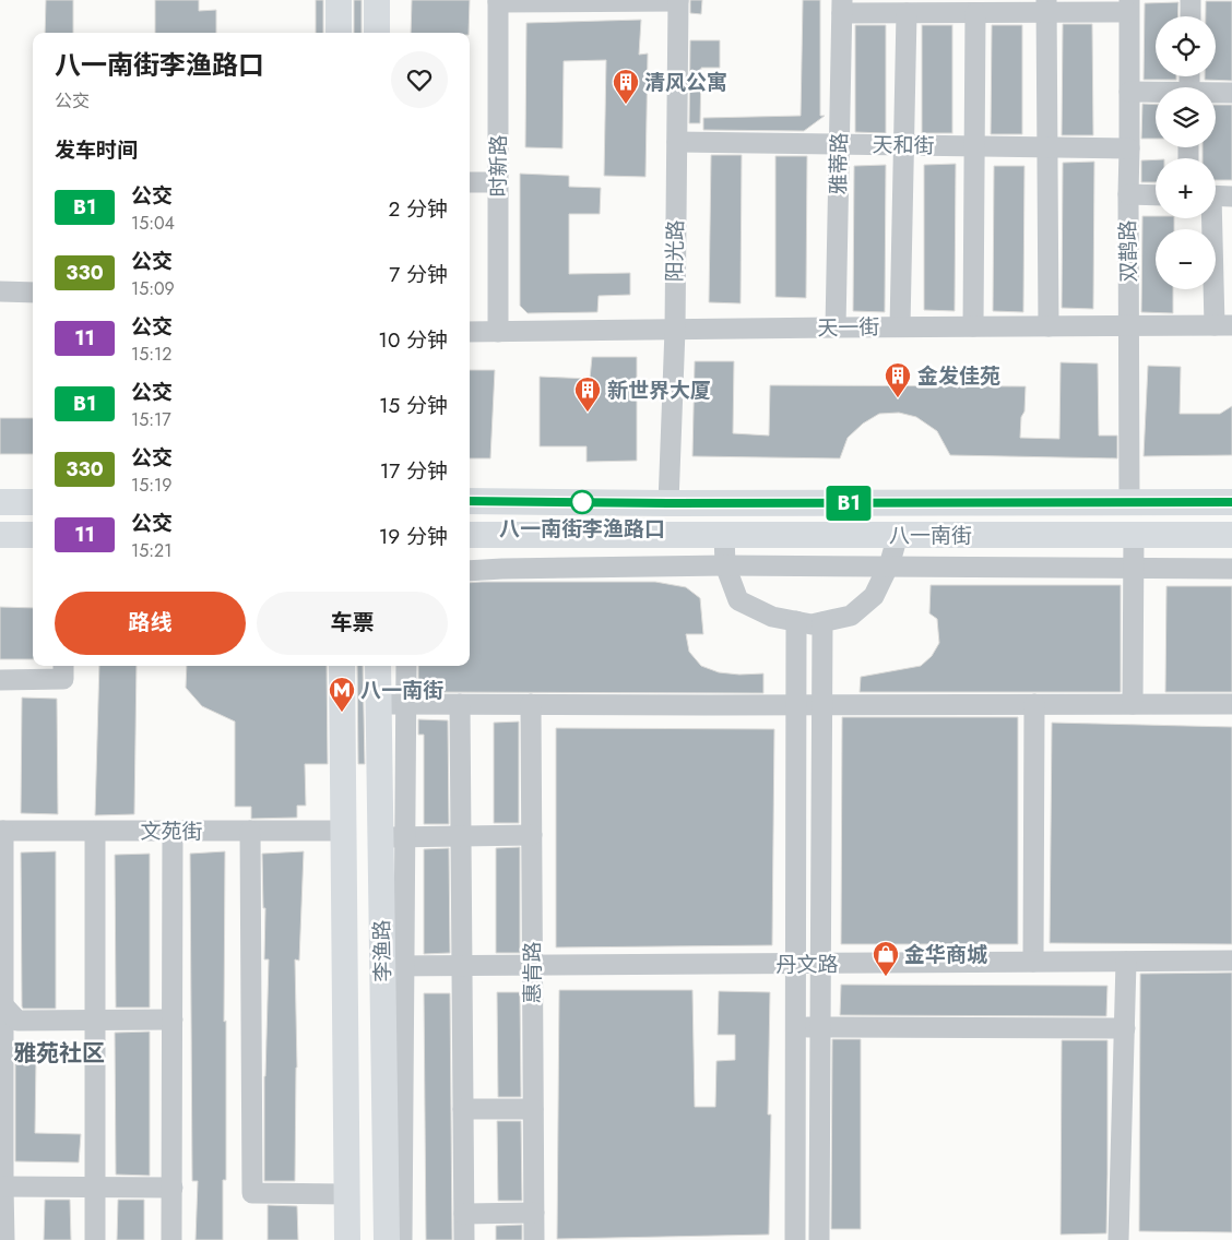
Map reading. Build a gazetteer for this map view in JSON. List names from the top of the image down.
{
  "streets": {
    "main road": ["八一南街", "李渔路"],
    "street": [
      "天和街",
      "雅蒂路",
      "时新路",
      "阳光路",
      "双鹊路",
      "天一街",
      "文苑街",
      "丹文路",
      "惠肯路"
    ]
  },
  "crossings": [
    ["天和街", "雅蒂路"],
    ["天和街", "阳光路"],
    ["天和街", "双鹊路"],
    ["雅蒂路", "天一街"],
    ["时新路", "天一街"],
    ["阳光路", "天一街"],
    ["阳光路", "八一南街"],
    ["双鹊路", "天一街"],
    ["双鹊路", "八一南街"],
    ["文苑街", "李渔路"],
    ["李渔路", "丹文路"],
    ["丹文路", "惠肯路"]
  ],
  "districts": ["雅苑社区"],
  "places": {
    "building": ["清风公寓", "金发佳苑", "新世界大厦"],
    "other": ["八一南街李渔路口"],
    "metro station": ["八一南街"],
    "shop": ["金华商城"]
  },
  "lines": ["bus line B1"],
  "page": {
    "on_map": "B1",
    "map_buttons": ["+", "−"],
    "heading": [
      ["八一南街李渔路口", "公交"],
      "发车时间"
    ],
    "list": [
      {
        "mark": "B1",
        "name": "公交",
        "note": "15:04",
        "value": "2 分钟"
      },
      {
        "mark": "330",
        "name": "公交",
        "note": "15:09",
        "value": "7 分钟"
      },
      {
        "mark": "11",
        "name": "公交",
        "note": "15:12",
        "value": "10 分钟"
      },
      {
        "mark": "B1",
        "name": "公交",
        "note": "15:17",
        "value": "15 分钟"
      },
      {
        "mark": "330",
        "name": "公交",
        "note": "15:19",
        "value": "17 分钟"
      },
      {
        "mark": "11",
        "name": "公交",
        "note": "15:21",
        "value": "19 分钟"
      }
    ],
    "buttons": ["路线", "车票"]
  }
}
